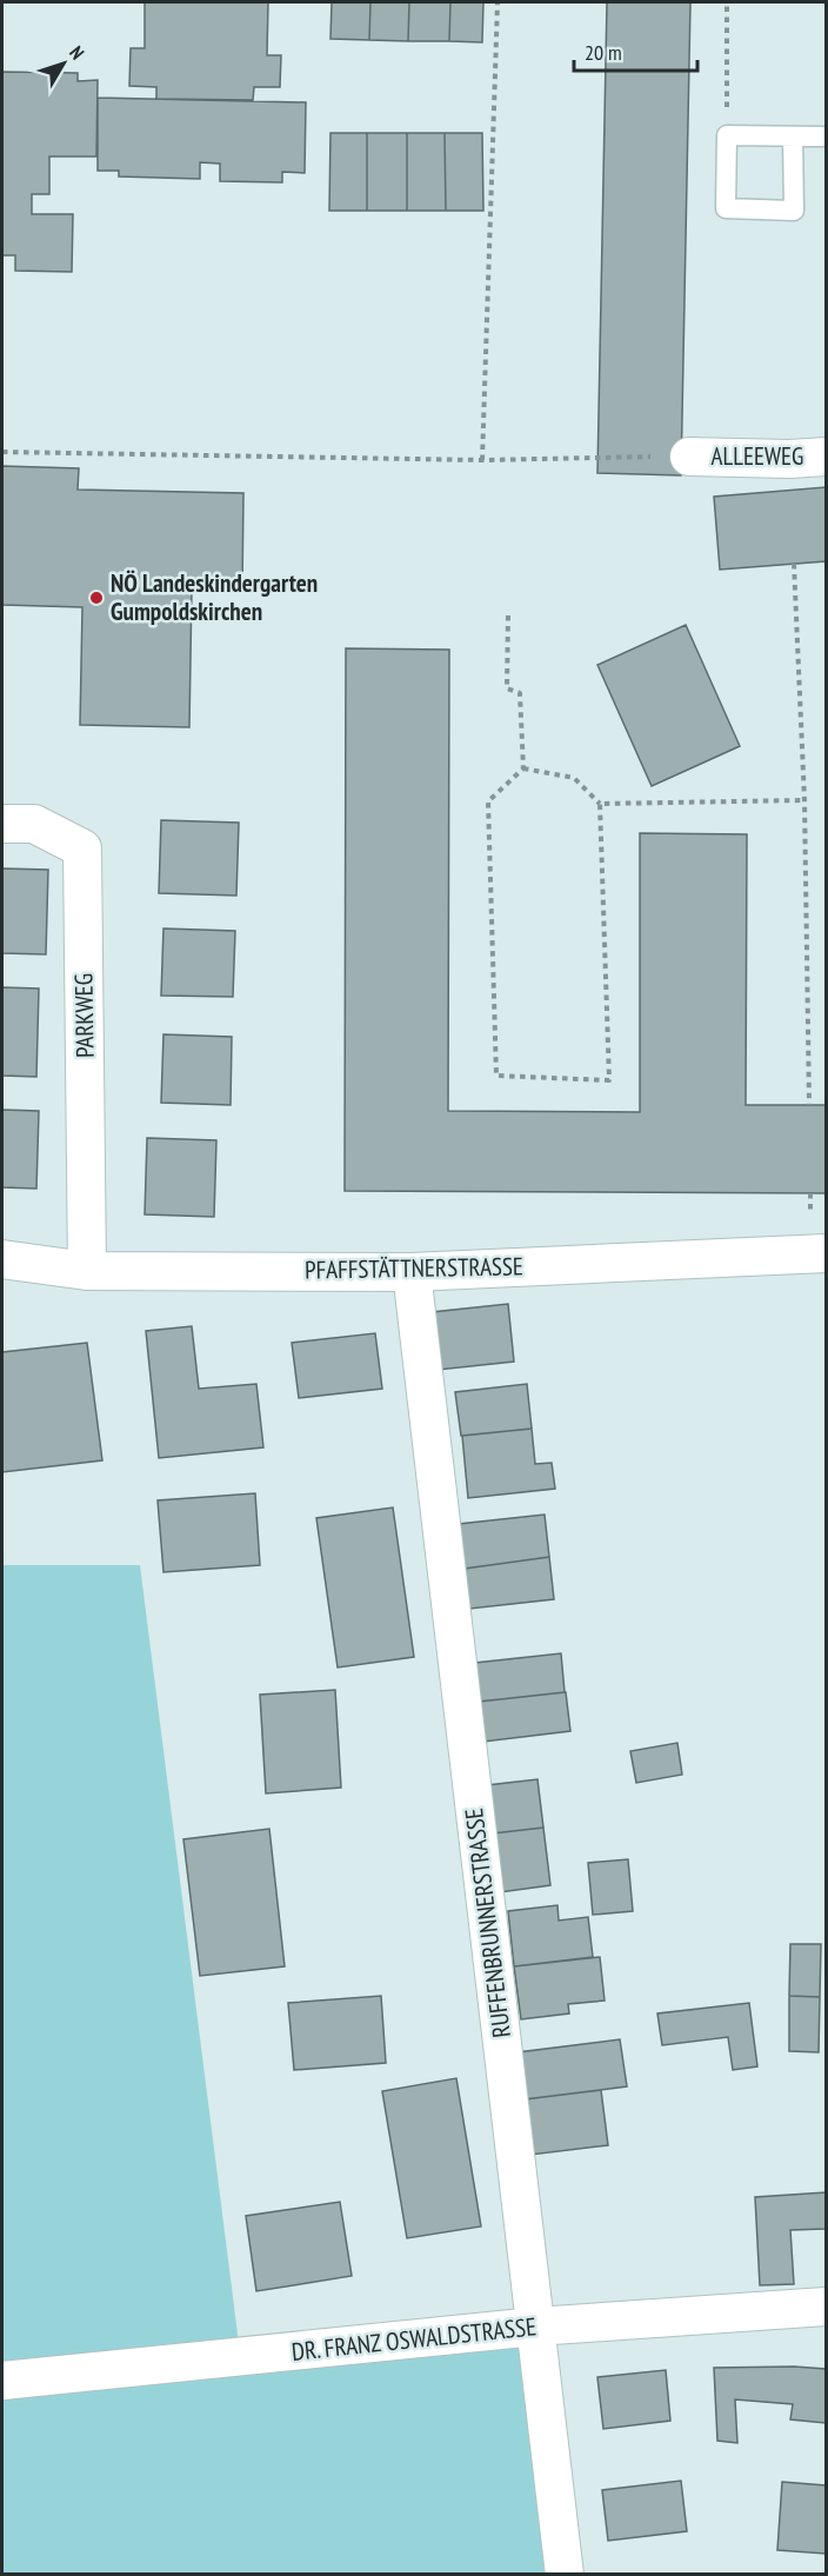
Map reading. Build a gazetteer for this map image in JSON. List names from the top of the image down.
{
  "streets": {
    "street": [
      "ALLEEWEG",
      "PARKWEG",
      "PFAFFSTÄTTNERSTRASSE",
      "RUFFENBRUNNERSTRASSE",
      "DR. FRANZ OSWALDSTRASSE"
    ]
  },
  "crossings": [
    ["PARKWEG", "PFAFFSTÄTTNERSTRASSE"],
    ["PFAFFSTÄTTNERSTRASSE", "RUFFENBRUNNERSTRASSE"],
    ["RUFFENBRUNNERSTRASSE", "DR. FRANZ OSWALDSTRASSE"]
  ],
  "places": ["NÖ Landeskindergarten Gumpoldskirchen"],
  "scale_bar": "20 m",
  "north": "top right"
}
